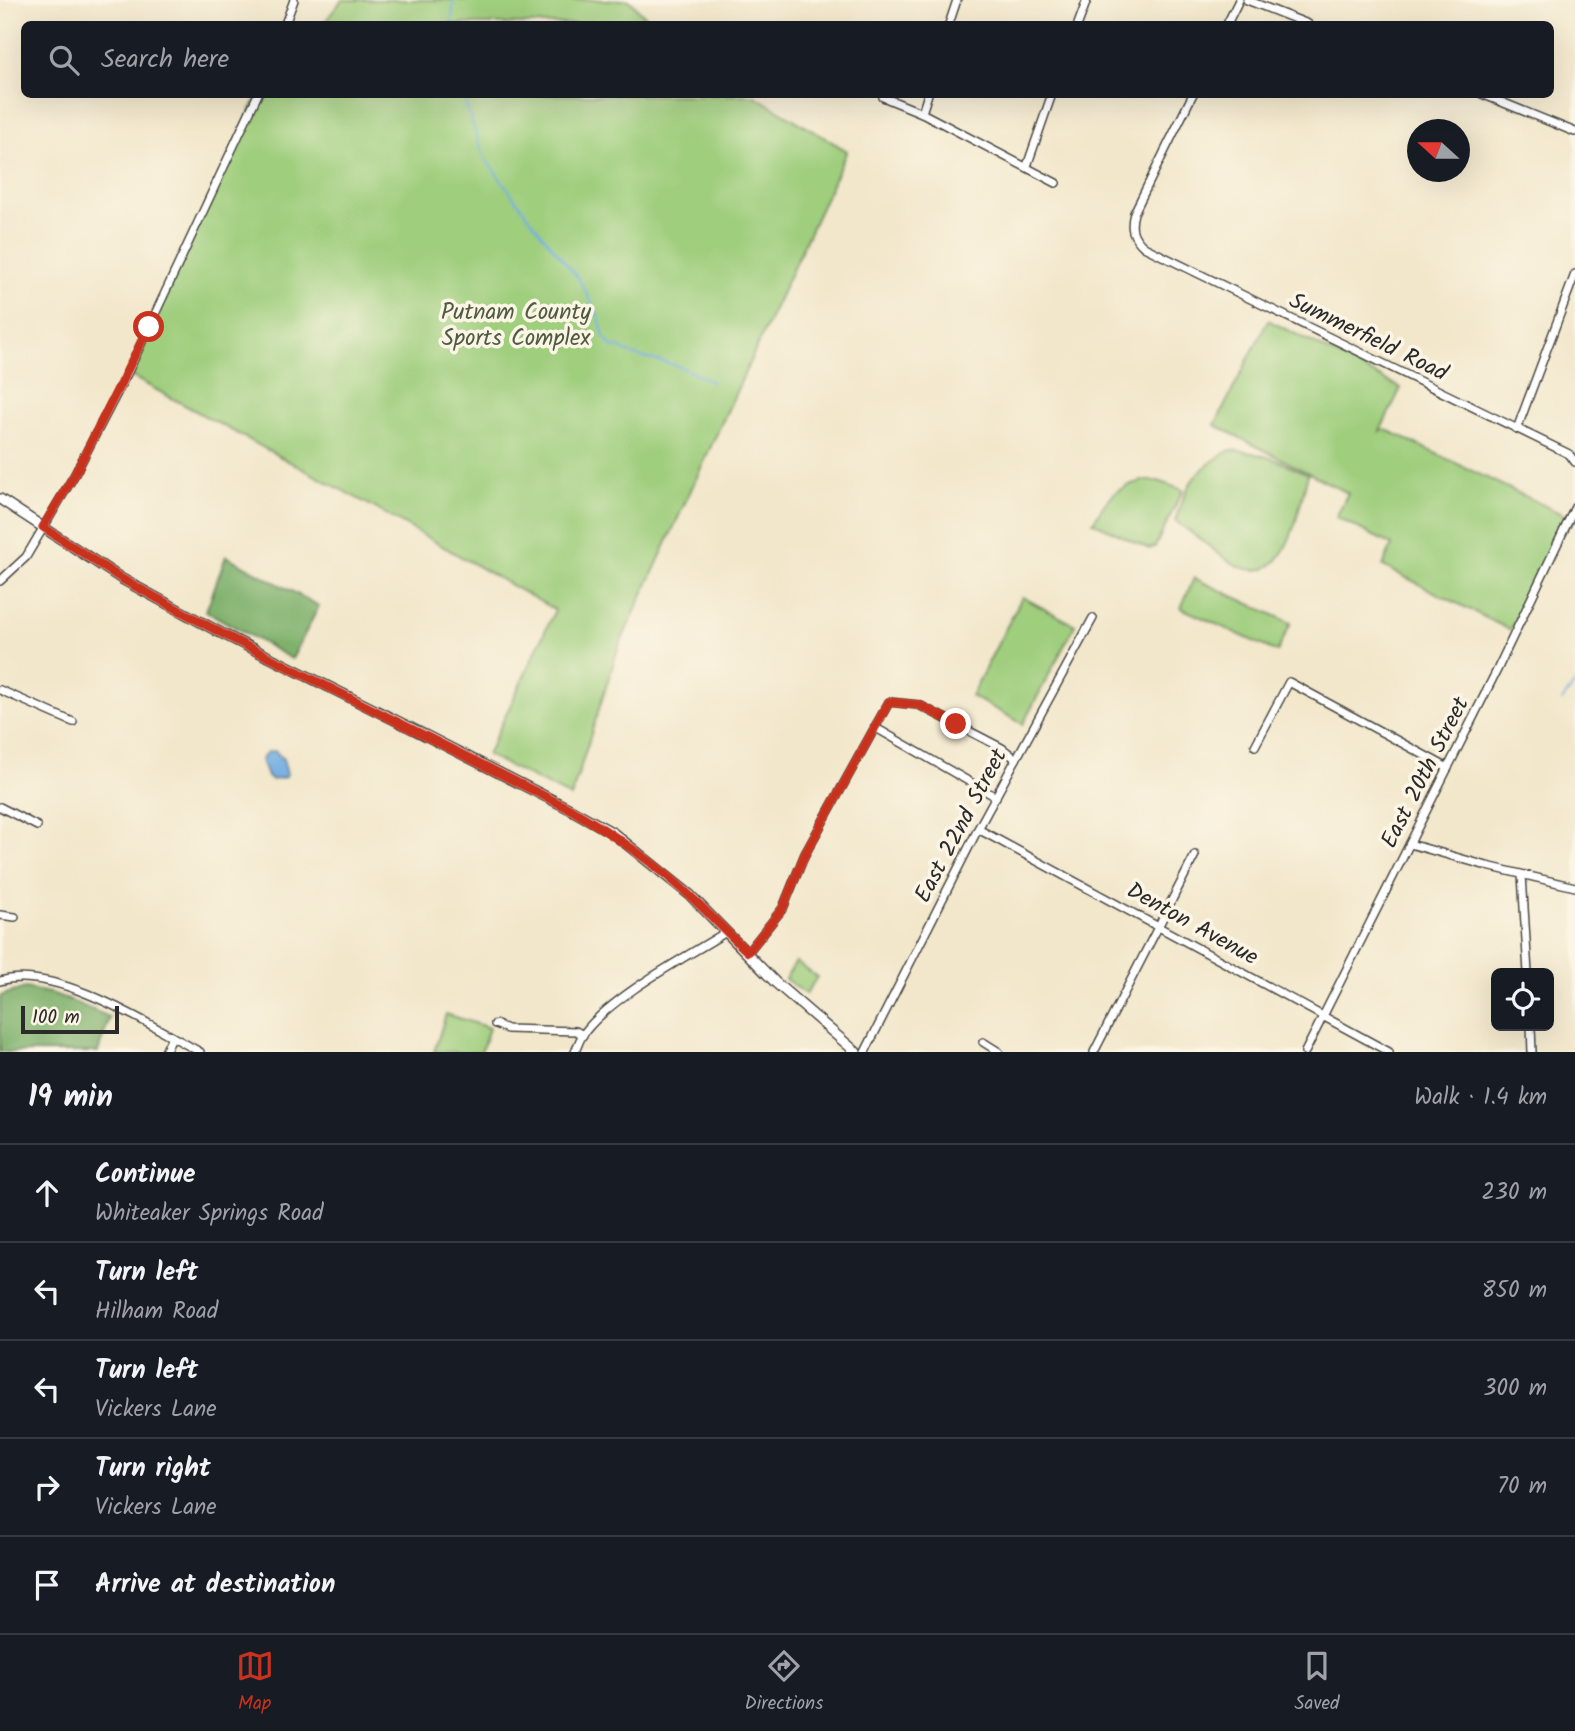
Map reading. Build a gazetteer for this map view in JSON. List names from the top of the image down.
{
  "streets": {
    "street": [
      "Summerfield Road",
      "East 20th Street",
      "East 22nd Street",
      "Denton Avenue"
    ]
  },
  "crossings": [
    ["East 20th Street", "Denton Avenue"],
    ["East 22nd Street", "Denton Avenue"]
  ],
  "parks": ["Putnam County Sports Complex"],
  "scale_bar": "100 m",
  "north": "left",
  "page": {
    "search": "Search here",
    "scale": "100 m",
    "heading": ["19 min", "Walk · 1.4 km"],
    "list": [
      ["Continue", "Whiteaker Springs Road", "230 m"],
      ["Turn left", "Hilham Road", "850 m"],
      ["Turn left", "Vickers Lane", "300 m"],
      ["Turn right", "Vickers Lane", "70 m"],
      "Arrive at destination"
    ],
    "nav": ["Map", "Directions", "Saved"]
  }
}
